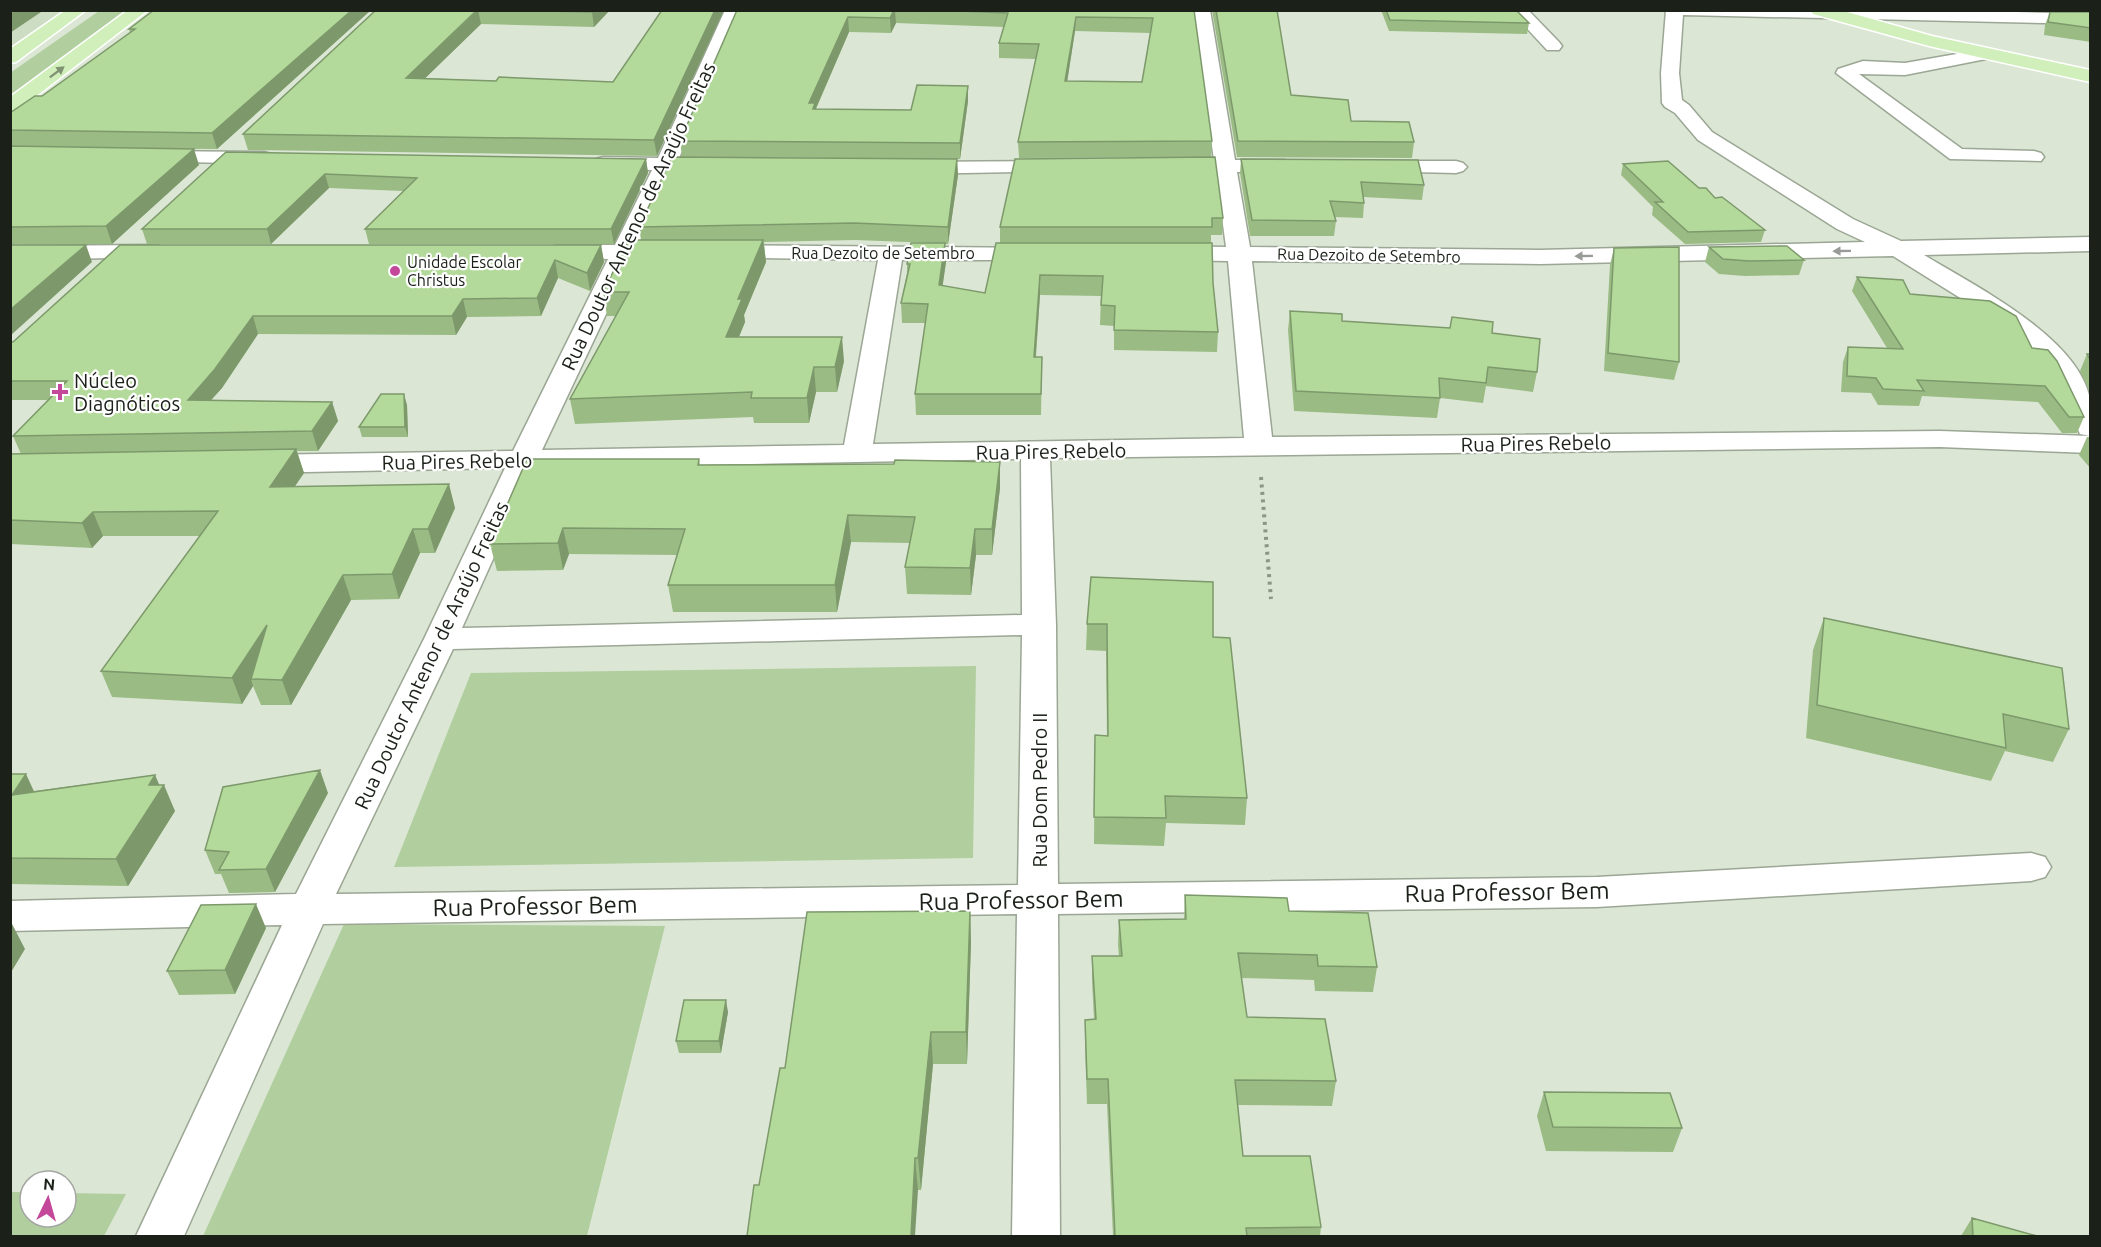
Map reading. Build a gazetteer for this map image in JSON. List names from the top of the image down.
{
  "streets": {
    "street": [
      "Rua Doutor Antenor de Araújo Freitas",
      "Rua Dezoito de Setembro",
      "Rua Pires Rebelo",
      "Rua Dom Pedro II",
      "Rua Professor Bem"
    ]
  },
  "crossings": [
    ["Rua Doutor Antenor de Araújo Freitas", "Rua Dezoito de Setembro"],
    ["Rua Doutor Antenor de Araújo Freitas", "Rua Pires Rebelo"],
    ["Rua Doutor Antenor de Araújo Freitas", "Rua Professor Bem"],
    ["Rua Pires Rebelo", "Rua Dom Pedro II"],
    ["Rua Dom Pedro II", "Rua Professor Bem"]
  ],
  "places": {
    "other": ["Unidade Escolar Christus"],
    "health": ["Núcleo Diagnóticos"]
  },
  "north": "top"
}
